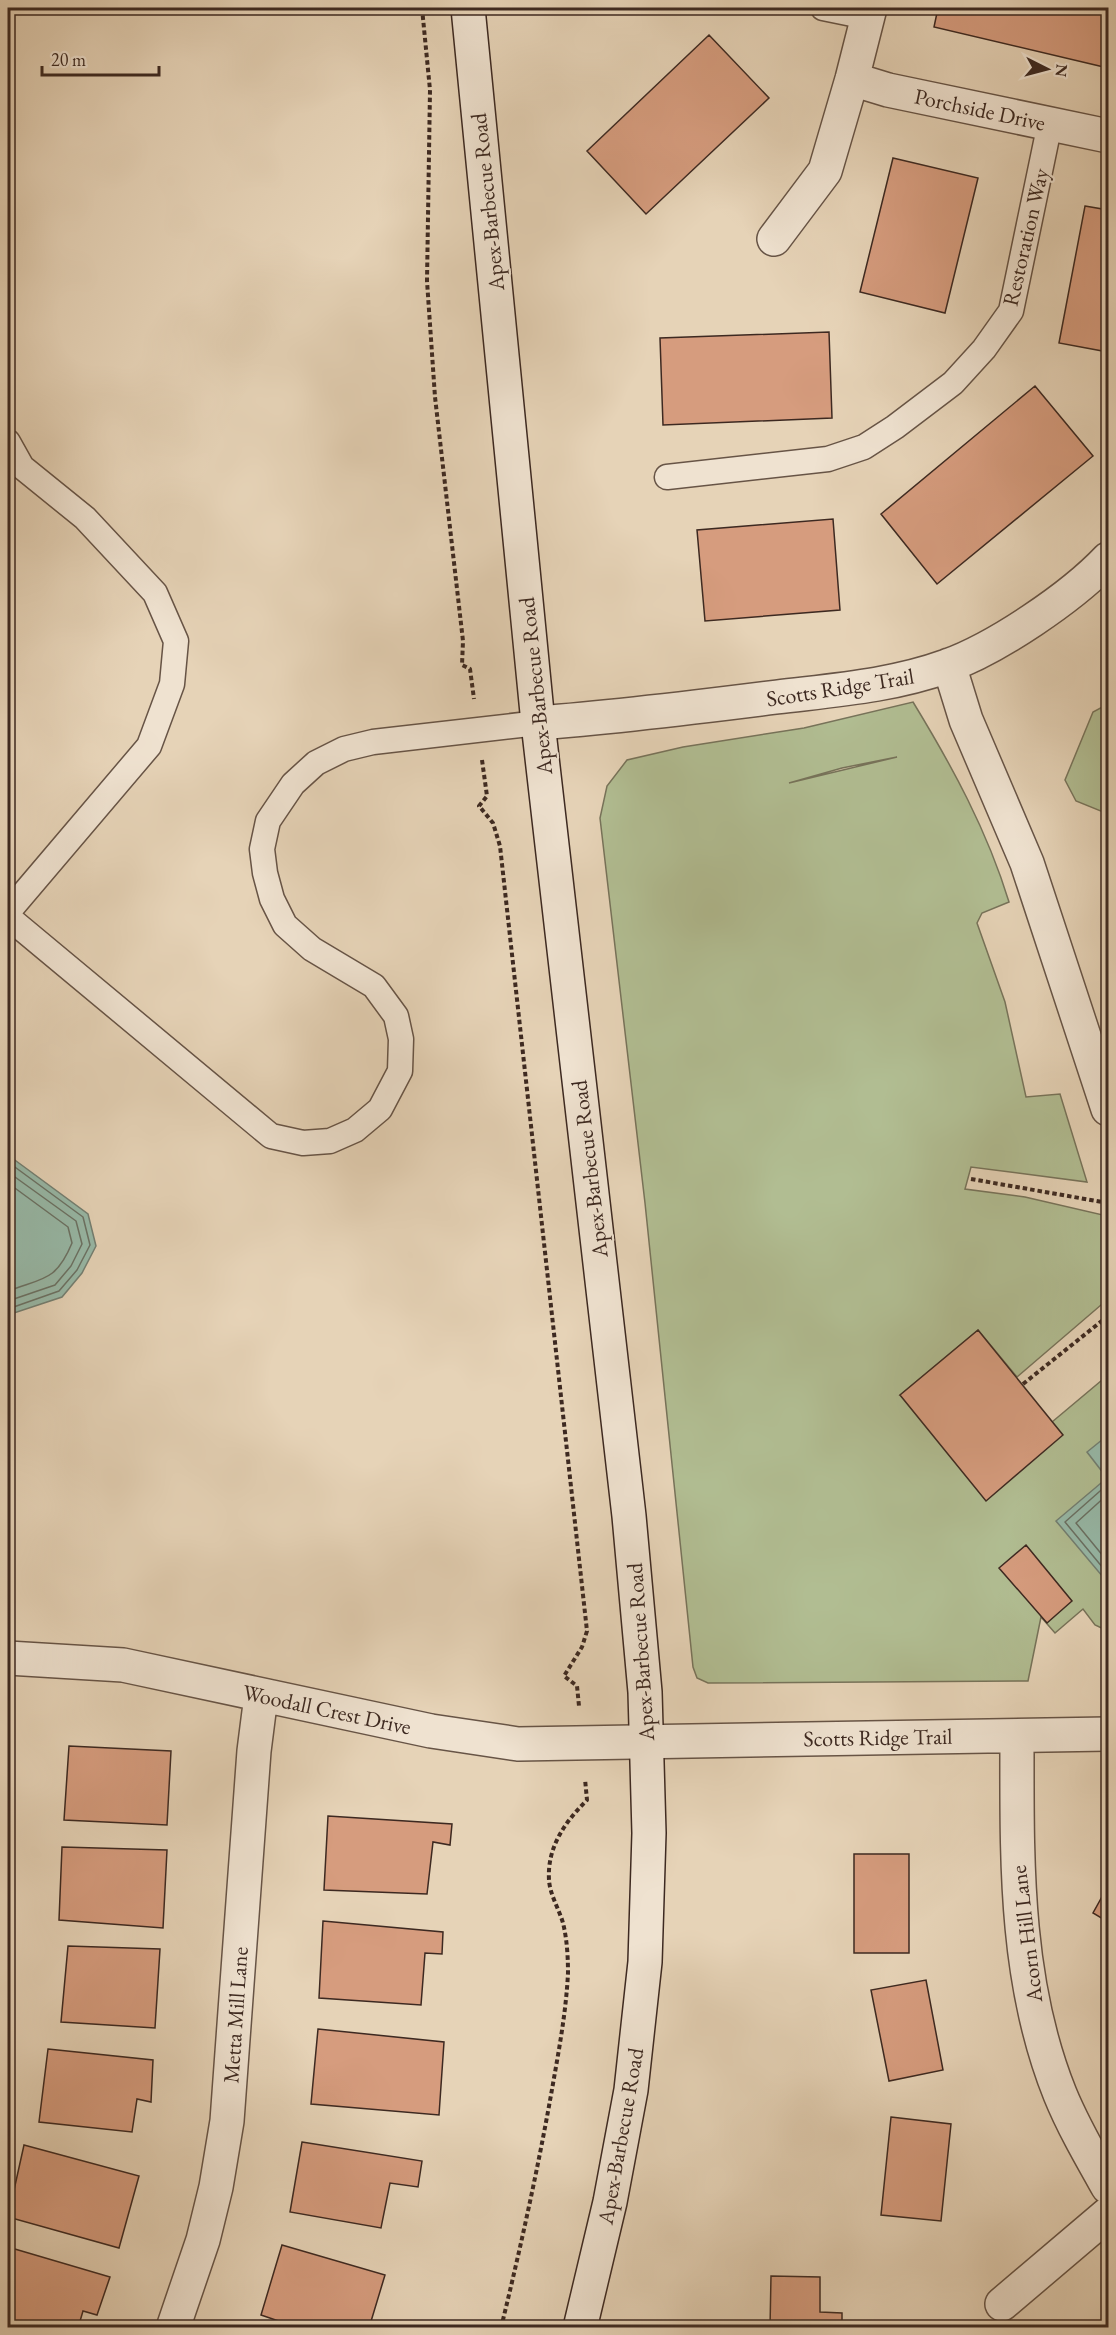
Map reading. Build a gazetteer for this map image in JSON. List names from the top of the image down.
{
  "streets": {
    "street": [
      "Porchside Drive",
      "Apex-Barbecue Road",
      "Scotts Ridge Trail",
      "Woodall Crest Drive",
      "Acorn Hill Lane",
      "Metta Mill Lane"
    ],
    "lane": ["Restoration Way"]
  },
  "crossings": [
    ["Porchside Drive", "Restoration Way"],
    ["Apex-Barbecue Road", "Scotts Ridge Trail"],
    ["Apex-Barbecue Road", "Woodall Crest Drive"],
    ["Scotts Ridge Trail", "Woodall Crest Drive"],
    ["Scotts Ridge Trail", "Acorn Hill Lane"],
    ["Woodall Crest Drive", "Metta Mill Lane"]
  ],
  "scale_bar": "20 m",
  "north": "right"
}
